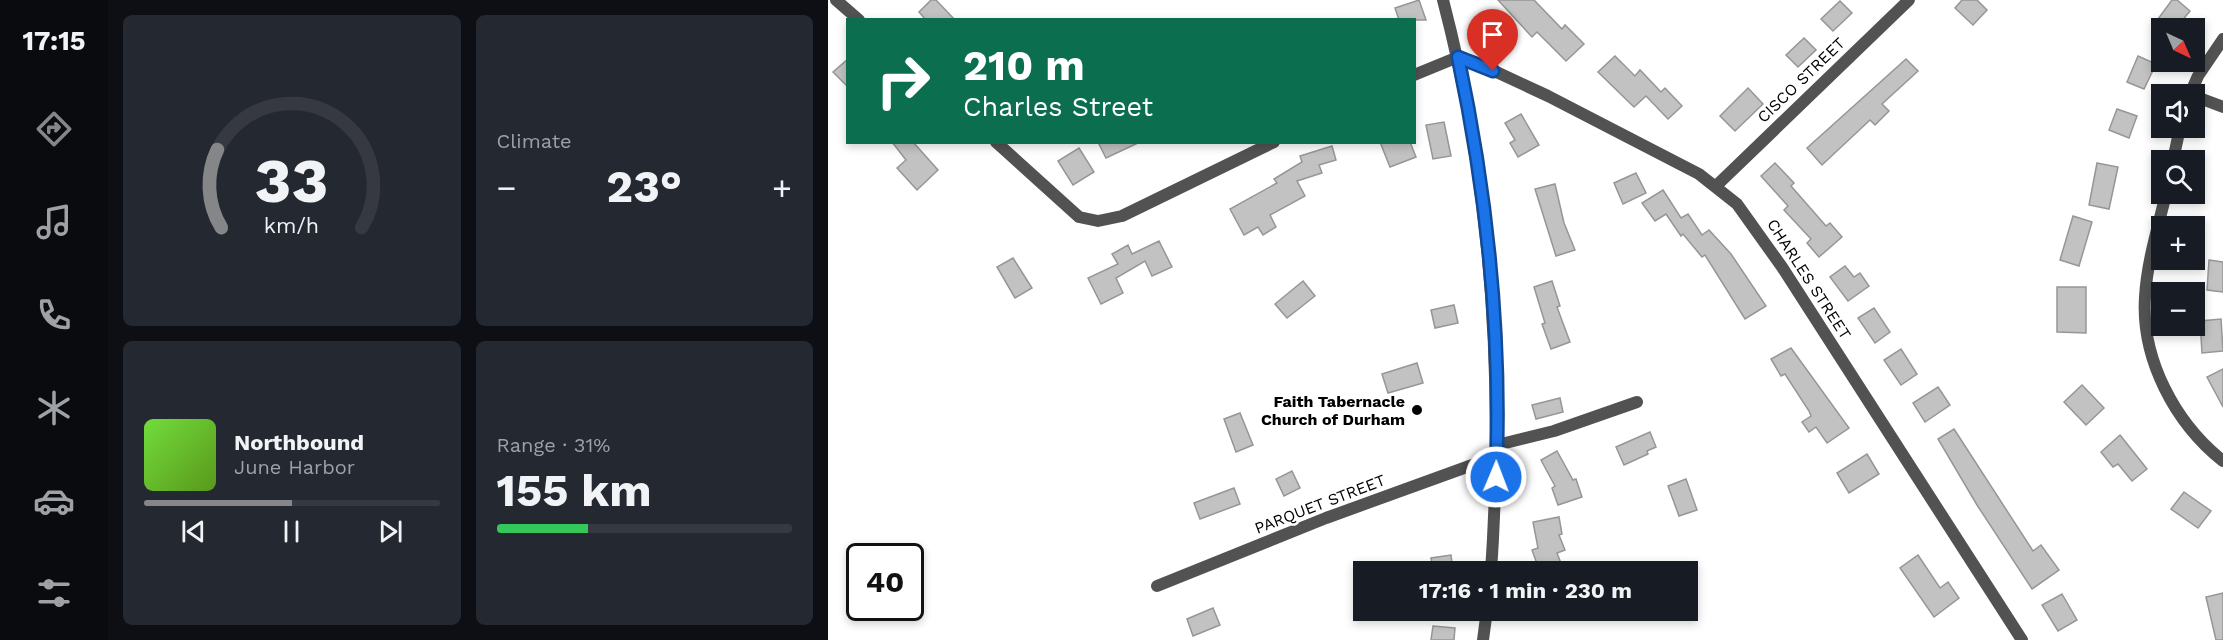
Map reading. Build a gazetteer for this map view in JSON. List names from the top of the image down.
{
  "streets": {
    "street": ["CISCO STREET", "CHARLES STREET", "PARQUET STREET"]
  },
  "crossings": [
    ["CISCO STREET", "CHARLES STREET"]
  ],
  "places": ["Faith Tabernacle Church of Durham"],
  "north": "bottom right",
  "page": {
    "tabs": "17:15",
    "tile": [
      "Climate",
      ["Range · 31%", "155 km"]
    ],
    "map_buttons": ["+", "−"],
    "turn": ["210 m", "Charles Street"],
    "heat": ["−", "23°", "+"],
    "song": ["Northbound", "June Harbor"],
    "limit": "40",
    "trip": "17:16 · 1 min · 230 m",
    "gauge": ["33", "km/h"]
  }
}
